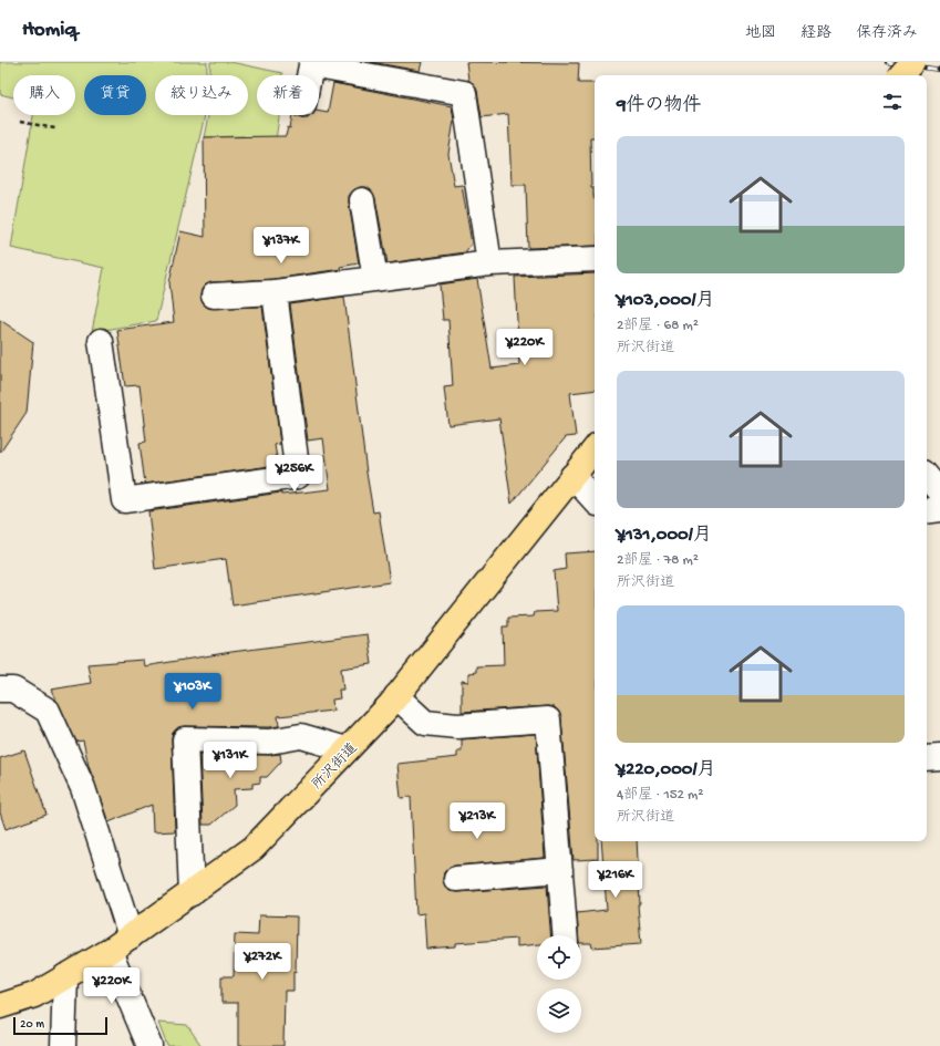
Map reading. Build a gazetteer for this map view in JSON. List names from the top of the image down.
{
  "streets": {
    "main road": ["所沢街道"]
  },
  "scale_bar": "20 m",
  "page": {
    "header": "Homiq",
    "nav": ["地図", "経路", "保存済み"],
    "chip": [
      "購入",
      "賃貸",
      "絞り込み",
      "新着"
    ],
    "heading": "9件の物件",
    "list": [
      {
        "name": "¥103,000/月",
        "note": "2部屋 · 68 m² · 所沢街道"
      },
      {
        "name": "¥131,000/月",
        "note": "2部屋 · 78 m² · 所沢街道"
      },
      {
        "name": "¥220,000/月",
        "note": "4部屋 · 152 m² · 所沢街道"
      }
    ],
    "price": [
      "¥137K",
      "¥220K",
      "¥256K",
      "¥103K",
      "¥131K",
      "¥213K",
      "¥216K",
      "¥272K",
      "¥220K"
    ],
    "scale": "20 m"
  }
}
